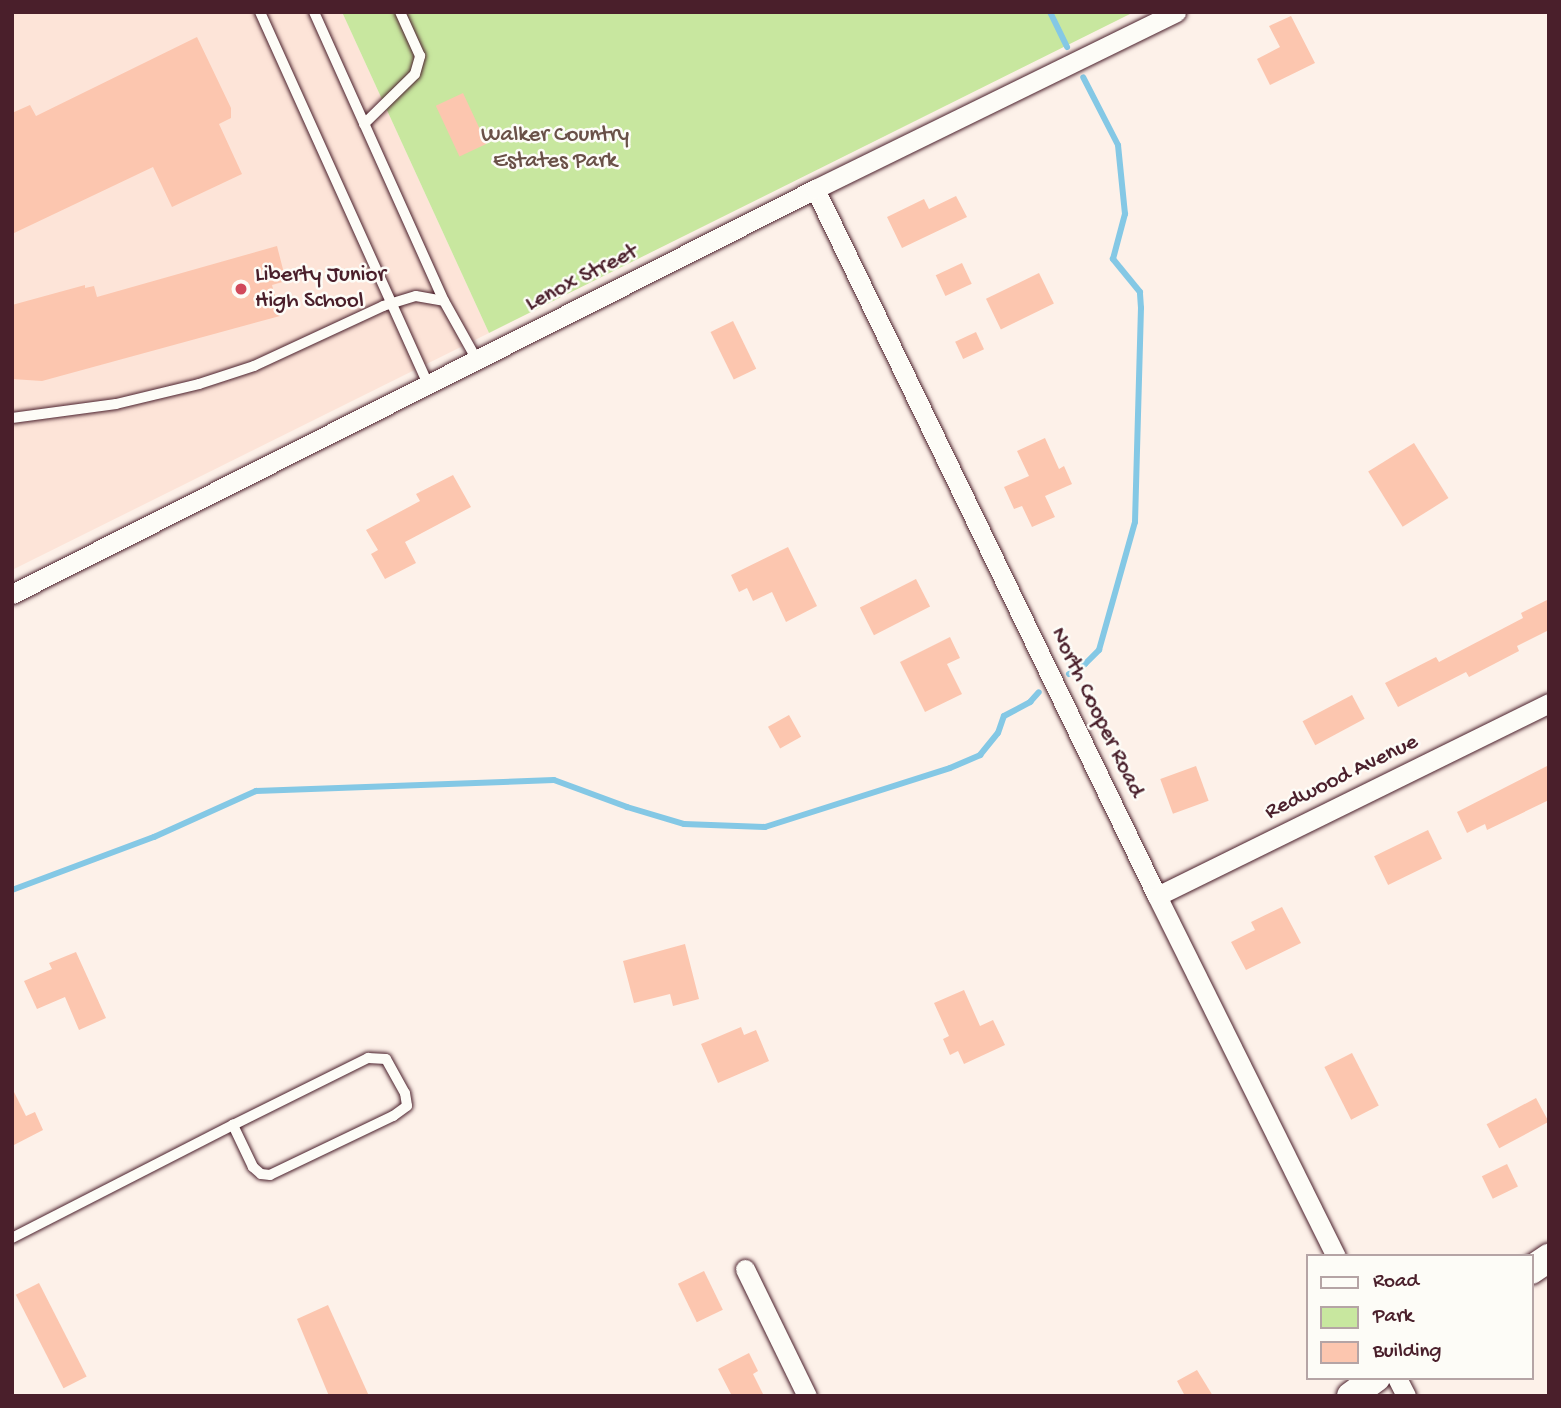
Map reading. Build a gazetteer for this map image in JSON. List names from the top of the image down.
{
  "streets": {
    "street": ["Lenox Street", "North Cooper Road", "Redwood Avenue"]
  },
  "crossings": [
    ["Lenox Street", "North Cooper Road"],
    ["North Cooper Road", "Redwood Avenue"]
  ],
  "parks": ["Walker Country Estates Park"],
  "places": ["Liberty Junior High School"],
  "legend": ["Road", "Park", "Building"]
}
